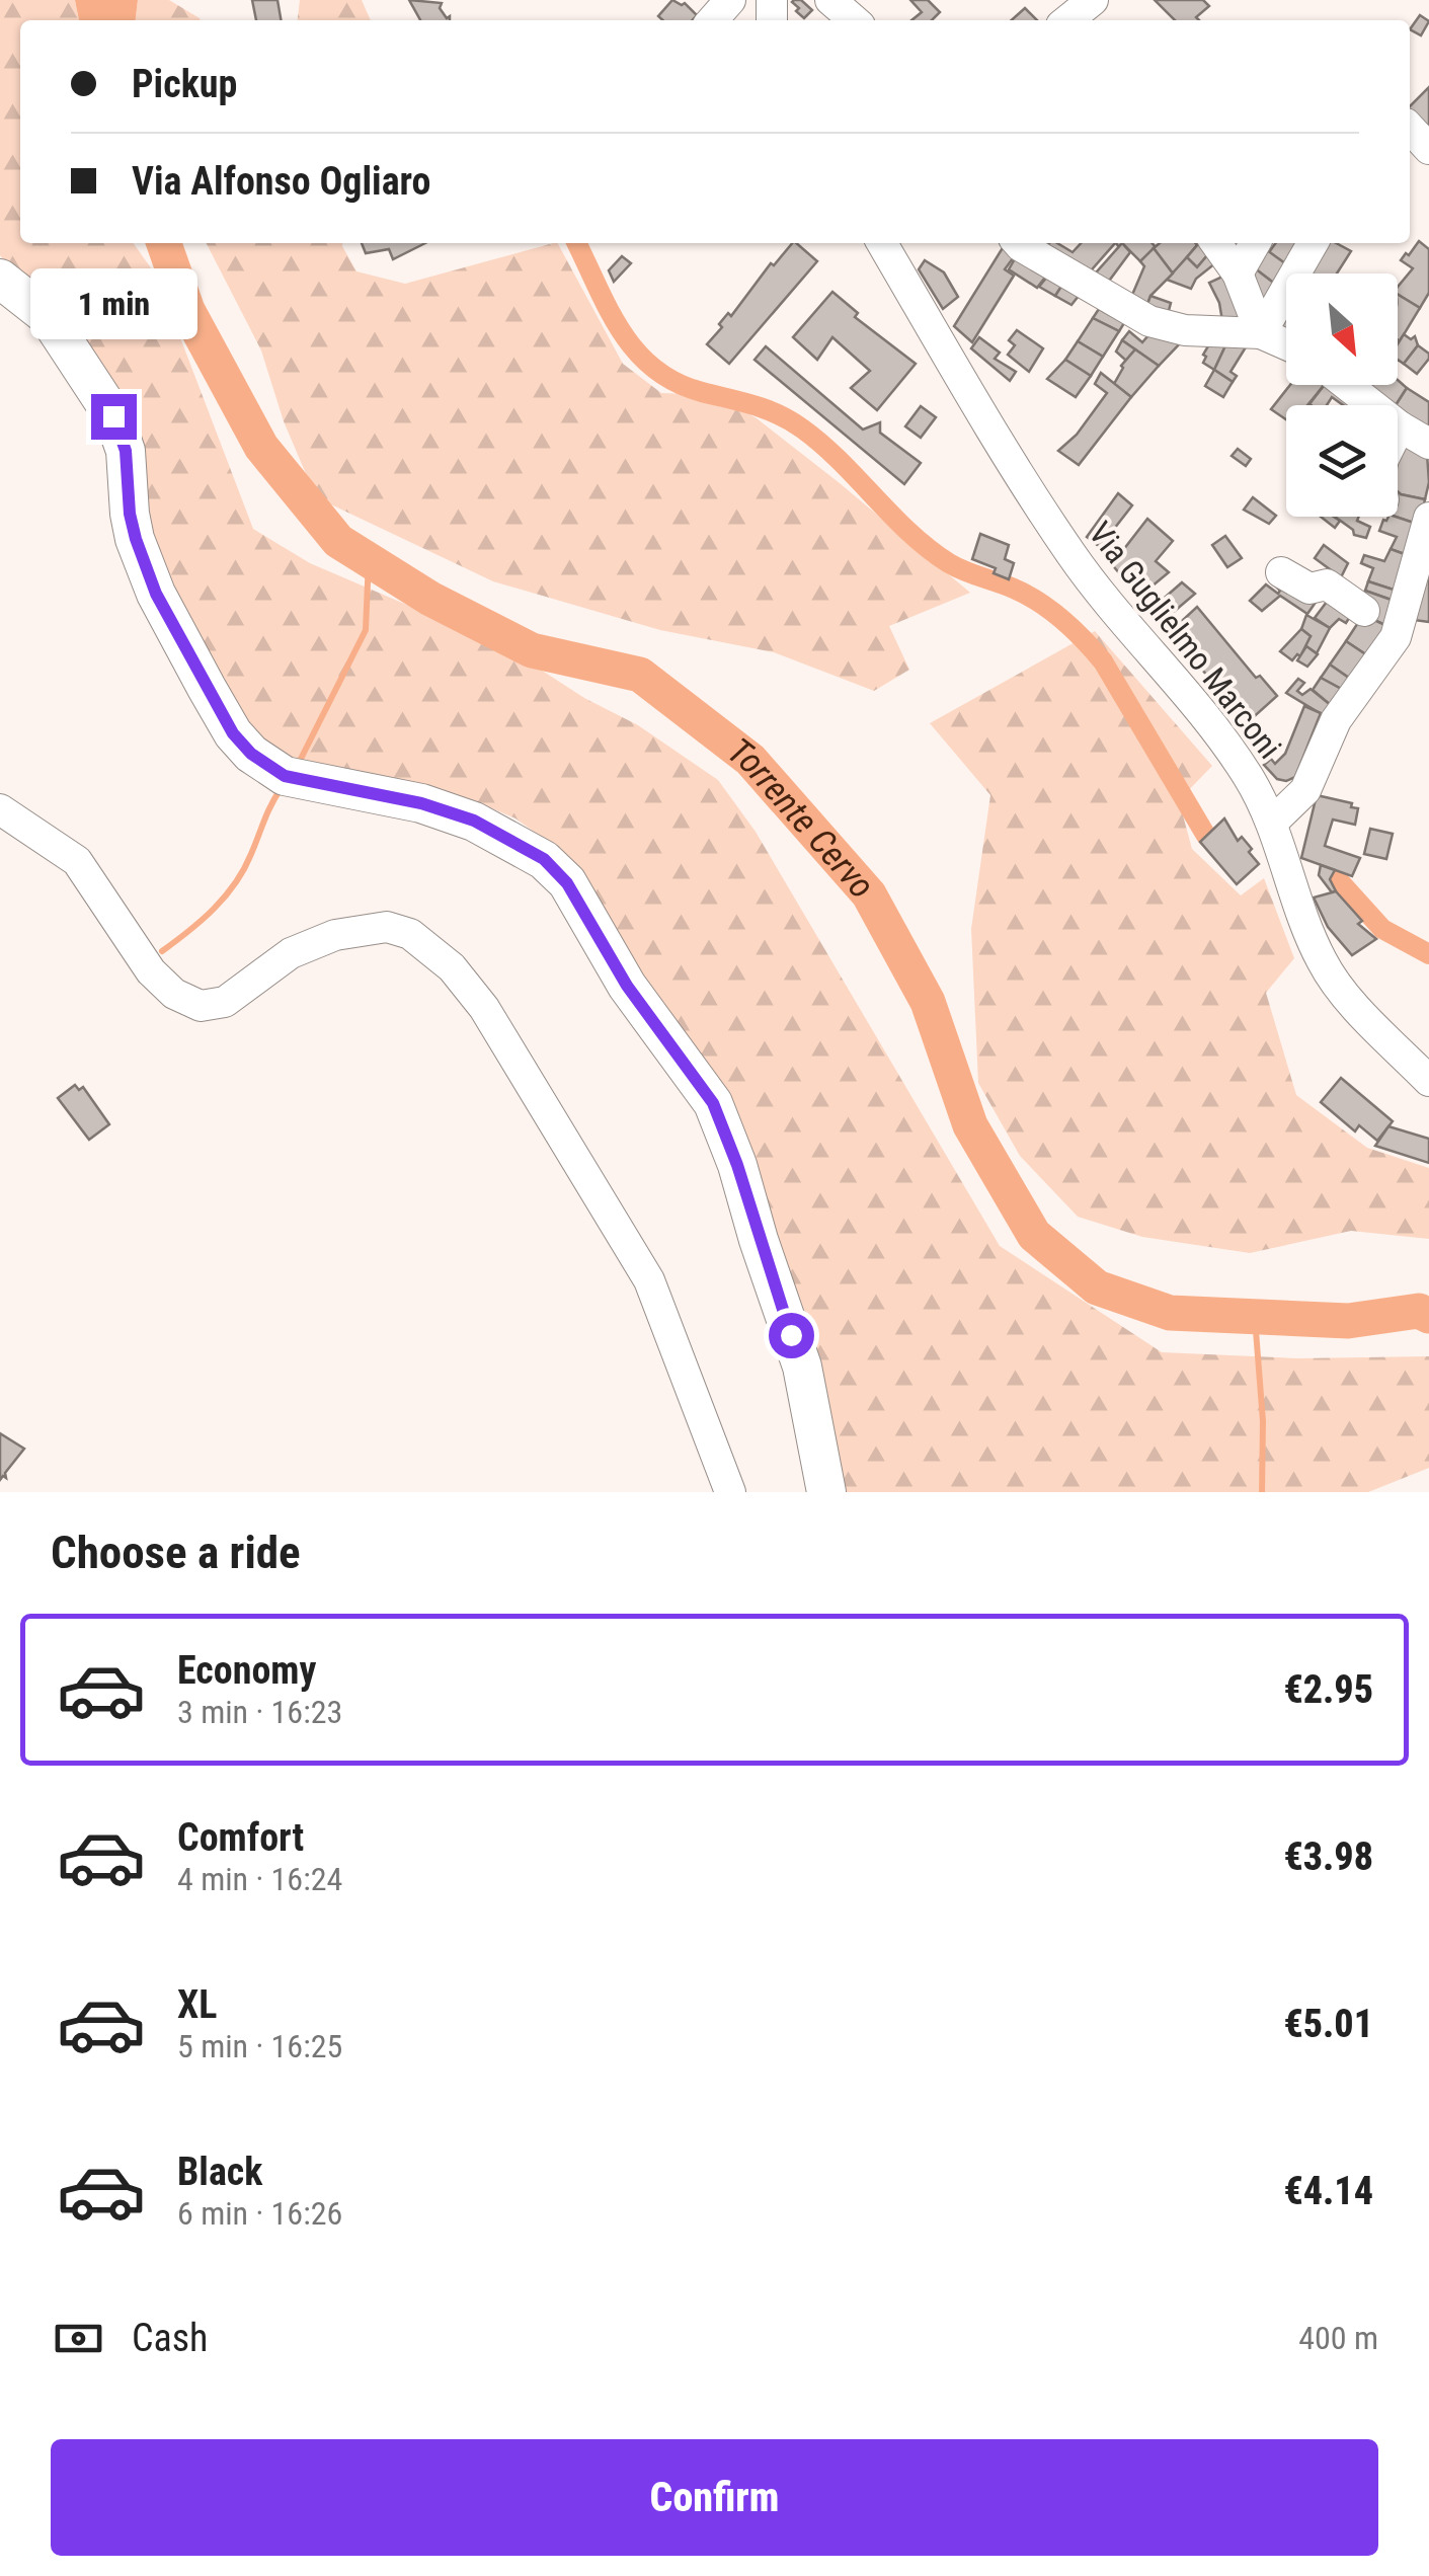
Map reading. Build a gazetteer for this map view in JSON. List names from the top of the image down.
{
  "streets": {
    "street": ["Via Guglielmo Marconi"]
  },
  "water": ["Torrente Cervo"],
  "north": "bottom right",
  "page": {
    "banner": ["Pickup", "Via Alfonso Ogliaro"],
    "bubble": "1 min",
    "heading": "Choose a ride",
    "list": [
      {
        "name": "Economy",
        "note": "3 min · 16:23",
        "value": "€2.95"
      },
      {
        "name": "Comfort",
        "note": "4 min · 16:24",
        "value": "€3.98"
      },
      {
        "name": "XL",
        "note": "5 min · 16:25",
        "value": "€5.01"
      },
      {
        "name": "Black",
        "note": "6 min · 16:26",
        "value": "€4.14"
      }
    ],
    "pay": ["Cash", "400 m"],
    "buttons": "Confirm"
  }
}
